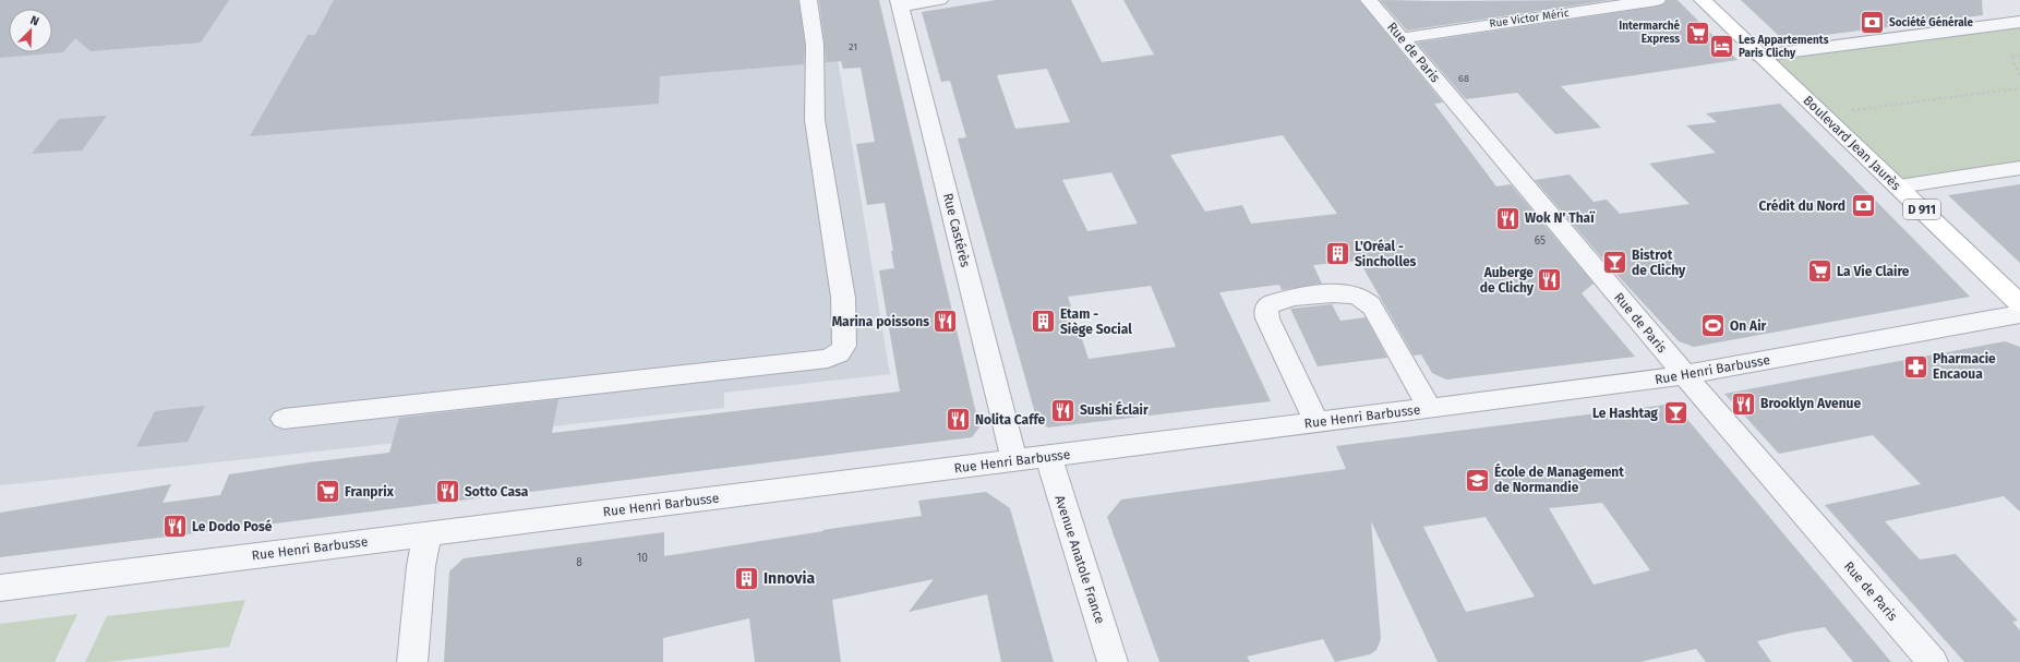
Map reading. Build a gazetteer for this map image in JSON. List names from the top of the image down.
{
  "streets": {
    "main road": ["Boulevard Jean Jaurès", "D 911"],
    "street": [
      "Rue Victor Méric",
      "Rue de Paris",
      "Rue Castérès",
      "Rue Henri Barbusse",
      "Avenue Anatole France"
    ]
  },
  "crossings": [
    ["Rue Victor Méric", "Rue de Paris"],
    ["Rue de Paris", "Rue Henri Barbusse"],
    ["Rue Castérès", "Rue Henri Barbusse"],
    ["Rue Henri Barbusse", "Avenue Anatole France"]
  ],
  "places": {
    "bank": ["Société Générale", "Crédit du Nord"],
    "supermarket": ["Intermarché Express", "La Vie Claire", "Franprix"],
    "hotel": ["Les Appartements Paris Clichy"],
    "restaurant": [
      "Wok N' Thaï",
      "Auberge de Clichy",
      "Marina poissons",
      "Brooklyn Avenue",
      "Sushi Éclair",
      "Nolita Caffe",
      "Sotto Casa",
      "Le Dodo Posé"
    ],
    "building": ["L'Oréal - Sincholles", "Etam - Siège Social", "Innovia"],
    "bar": ["Bistrot de Clichy", "Le Hashtag"],
    "sports": ["On Air"],
    "pharmacy": ["Pharmacie Encaoua"],
    "school or university": ["École de Management de Normandie"]
  },
  "house_numbers": [
    "21",
    "68",
    "65",
    "10",
    "8"
  ],
  "north": "top right"
}
